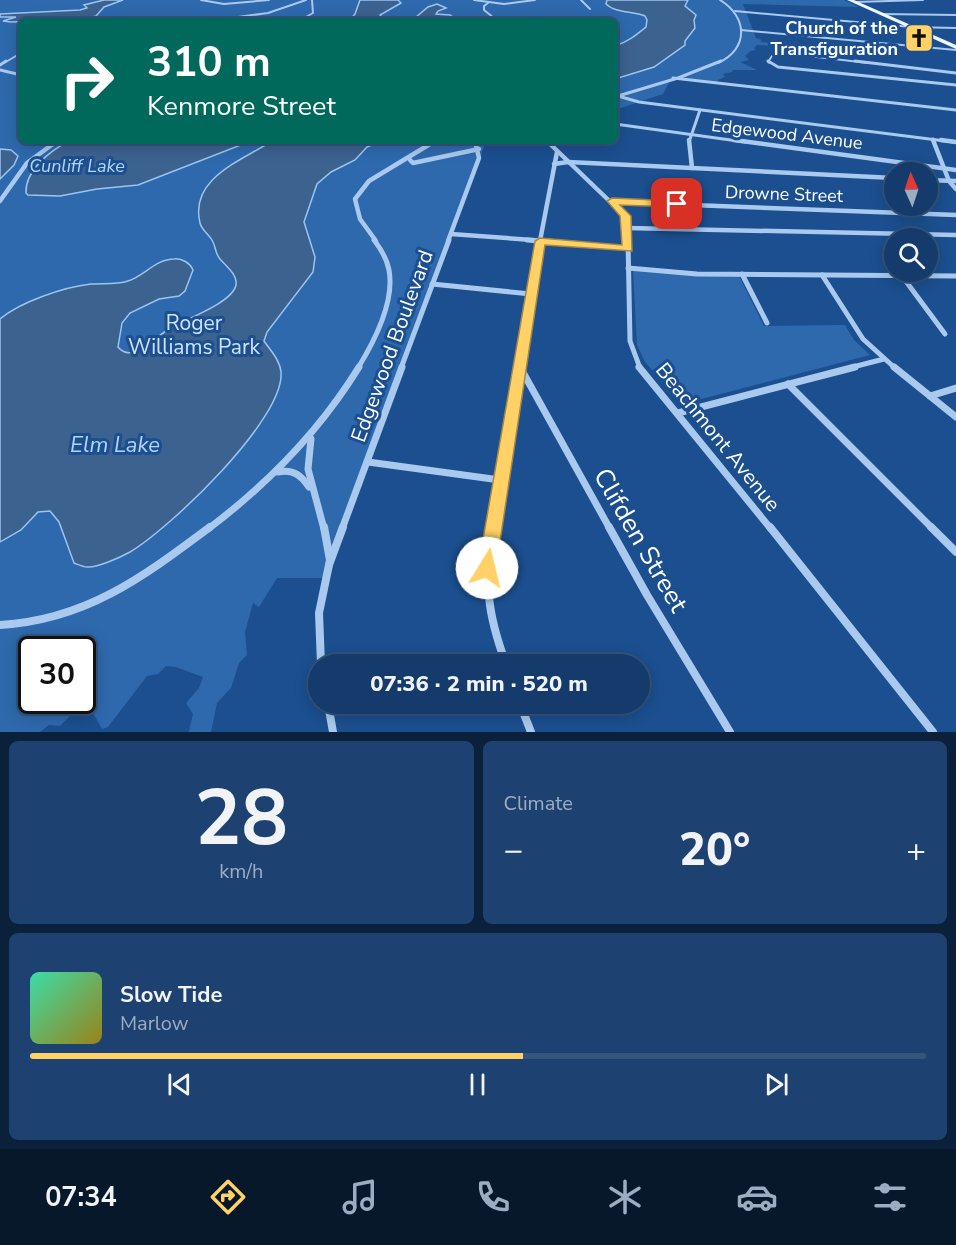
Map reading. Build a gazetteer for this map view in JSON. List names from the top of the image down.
{
  "streets": {
    "street": [
      "Edgewood Avenue",
      "Drowne Street",
      "Edgewood Boulevard",
      "Beachmont Avenue",
      "Clifden Street"
    ]
  },
  "crossings": [
    ["Drowne Street", "Beachmont Avenue"]
  ],
  "water": ["Cunliff Lake", "Elm Lake"],
  "parks": ["Roger Williams Park"],
  "places": {
    "church": ["Church of the Transfiguration"]
  },
  "north": "top",
  "page": {
    "turn": ["310 m", "Kenmore Street"],
    "limit": "30",
    "trip": "07:36 · 2 min · 520 m",
    "tile": [
      ["28", "km/h"],
      "Climate"
    ],
    "heat": ["−", "20°", "+"],
    "song": ["Slow Tide", "Marlow"],
    "tabs": "07:34"
  }
}
